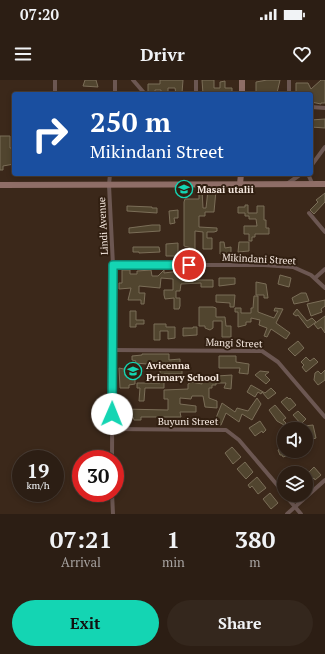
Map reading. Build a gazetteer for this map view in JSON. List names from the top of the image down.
{
  "streets": {
    "street": [
      "Lindi Avenue",
      "Mikindani Street",
      "Mangi Street",
      "Buyuni Street"
    ]
  },
  "crossings": [
    ["Lindi Avenue", "Mikindani Street"],
    ["Lindi Avenue", "Mangi Street"],
    ["Lindi Avenue", "Buyuni Street"]
  ],
  "places": {
    "school or university": ["Masai utalii", "Avicenna Primary School"]
  },
  "page": {
    "status": "07:20",
    "header": "Drivr",
    "turn": ["250 m", "Mikindani Street"],
    "speed": "19 km/h",
    "limit": "30",
    "eta": [
      "07:21",
      "Arrival",
      "1",
      "min",
      "380",
      "m"
    ],
    "buttons": ["Exit", "Share"]
  }
}
